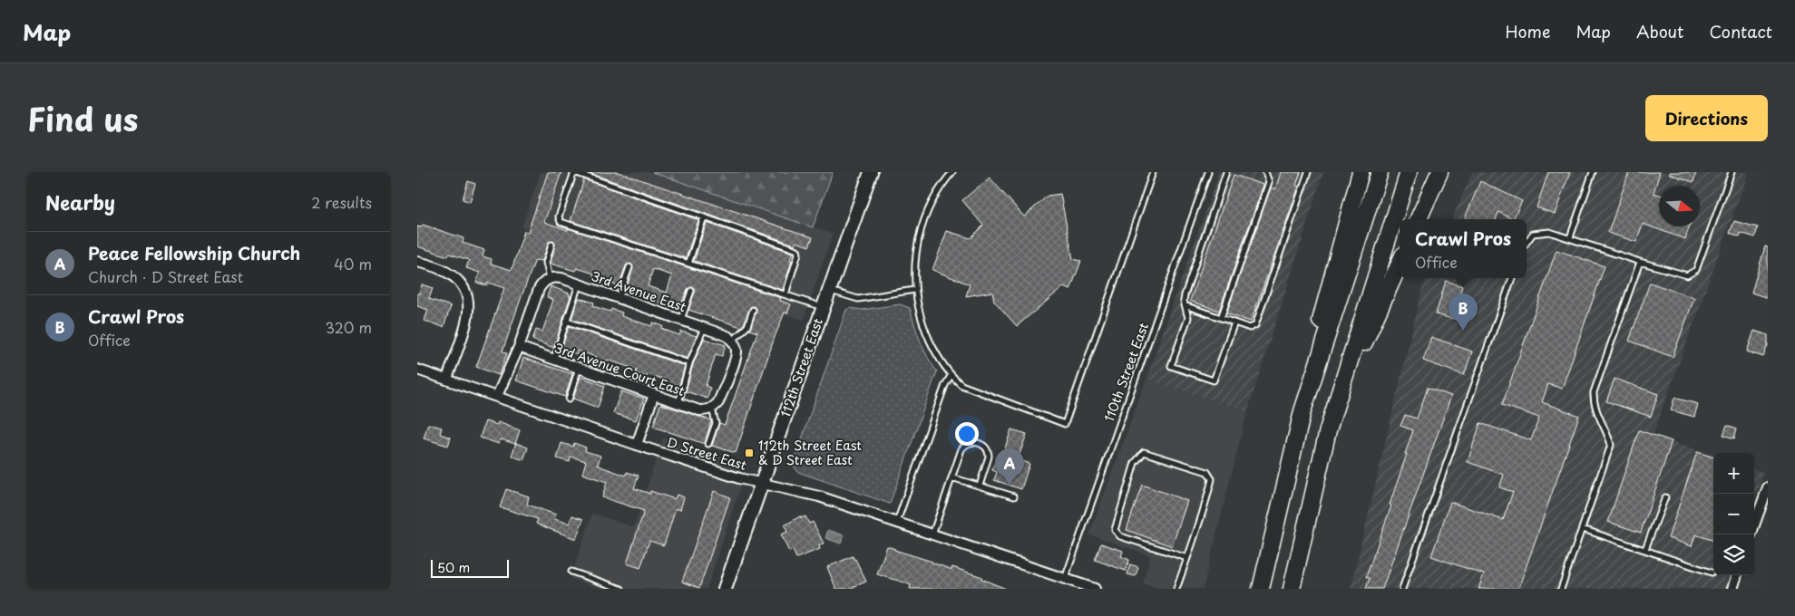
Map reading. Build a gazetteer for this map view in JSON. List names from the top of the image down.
{
  "streets": {
    "main road": ["112th Street East"],
    "street": ["3rd Avenue East", "3rd Avenue Court East", "D Street East"],
    "lane": ["110th Street East"]
  },
  "crossings": [
    ["112th Street East", "D Street East"],
    ["110th Street East", "D Street East"]
  ],
  "places": {
    "transit": ["112th Street East & D Street East"]
  },
  "scale_bar": "50 m",
  "north": "right",
  "page": {
    "header": "Map",
    "nav": [
      "Home",
      "Map",
      "About",
      "Contact"
    ],
    "title": "Find us",
    "buttons": "Directions",
    "heading": ["Nearby", "2 results"],
    "popup": ["Crawl Pros", "Office"],
    "list": [
      {
        "mark": "A",
        "name": "Peace Fellowship Church",
        "note": "Church · D Street East",
        "value": "40 m"
      },
      {
        "mark": "B",
        "name": "Crawl Pros",
        "note": "Office",
        "value": "320 m"
      }
    ],
    "pins": ["B", "A"],
    "map_buttons": ["+", "−"],
    "scale": "50 m"
  }
}
